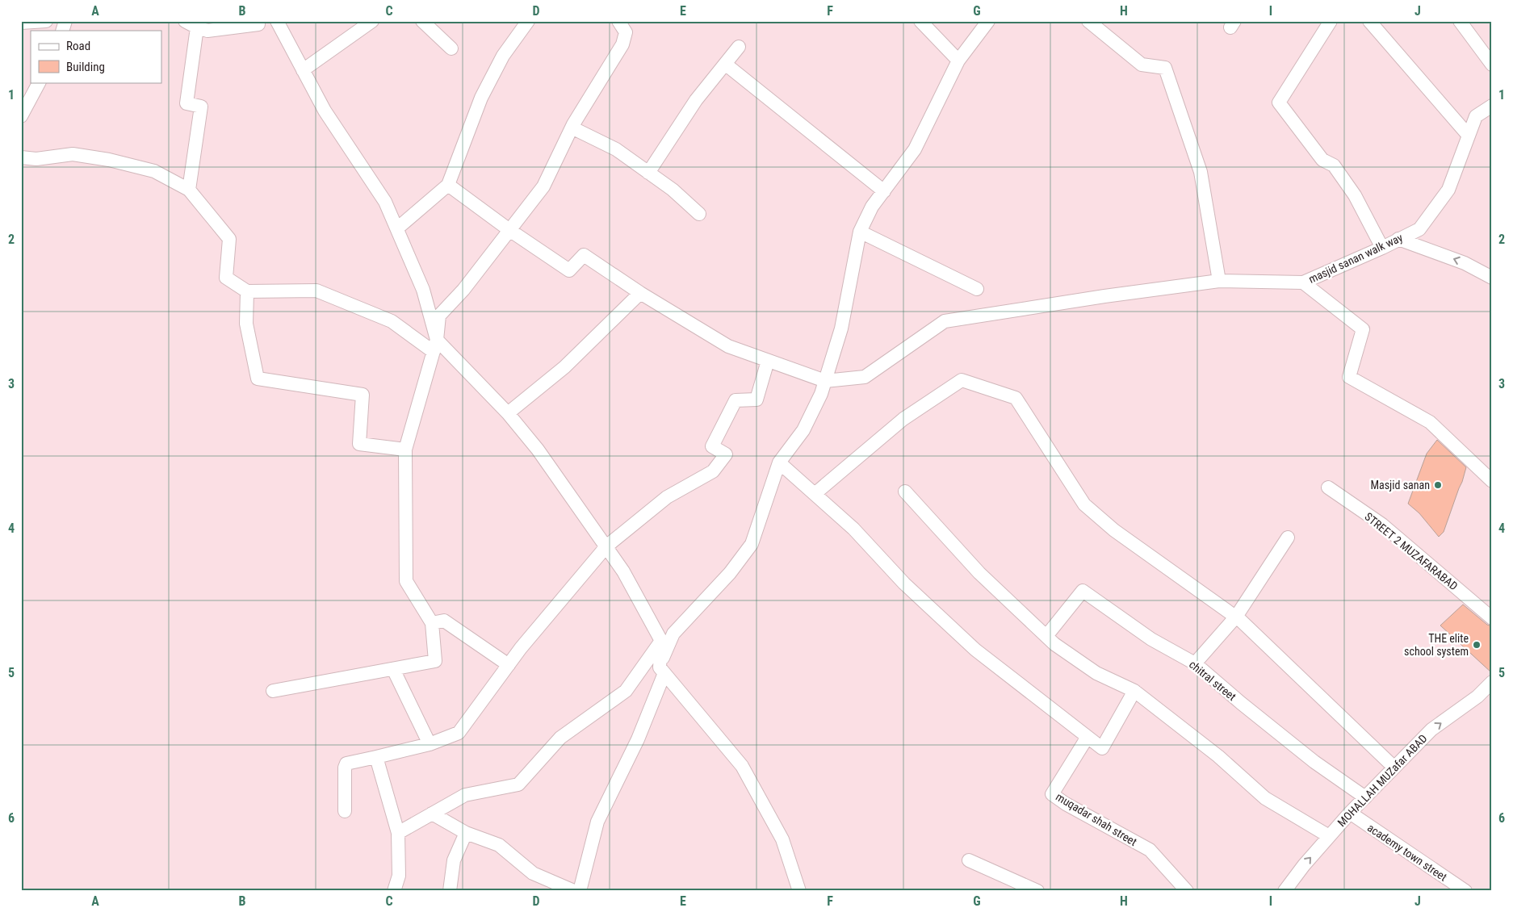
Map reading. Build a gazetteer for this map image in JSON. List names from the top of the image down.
{
  "streets": {
    "street": [
      "masjid sanan walk way",
      "STREET 2 MUZAFARABAD",
      "chitral street",
      "MOHALLAH MUZafar ABAD",
      "muqadar shah street",
      "academy town street"
    ]
  },
  "crossings": [
    ["chitral street", "MOHALLAH MUZafar ABAD"],
    ["MOHALLAH MUZafar ABAD", "academy town street"]
  ],
  "one_way": ["MOHALLAH MUZafar ABAD"],
  "places": ["Masjid sanan", "THE elite school system"],
  "legend": ["Road", "Building"],
  "grid": {
    "columns": [
      "A",
      "B",
      "C",
      "D",
      "E",
      "F",
      "G",
      "H",
      "I",
      "J"
    ],
    "rows": [
      "1",
      "2",
      "3",
      "4",
      "5",
      "6"
    ]
  }
}
